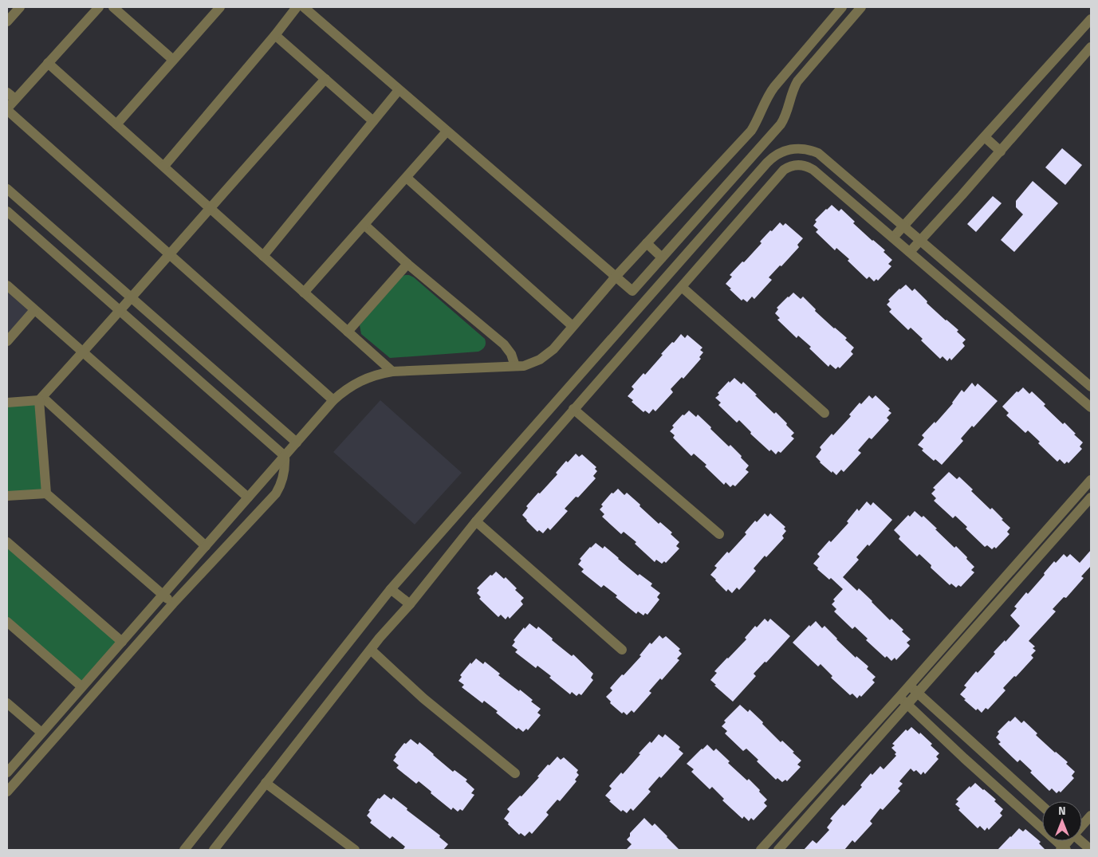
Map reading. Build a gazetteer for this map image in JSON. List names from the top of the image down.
{
  "north": "top"
}
